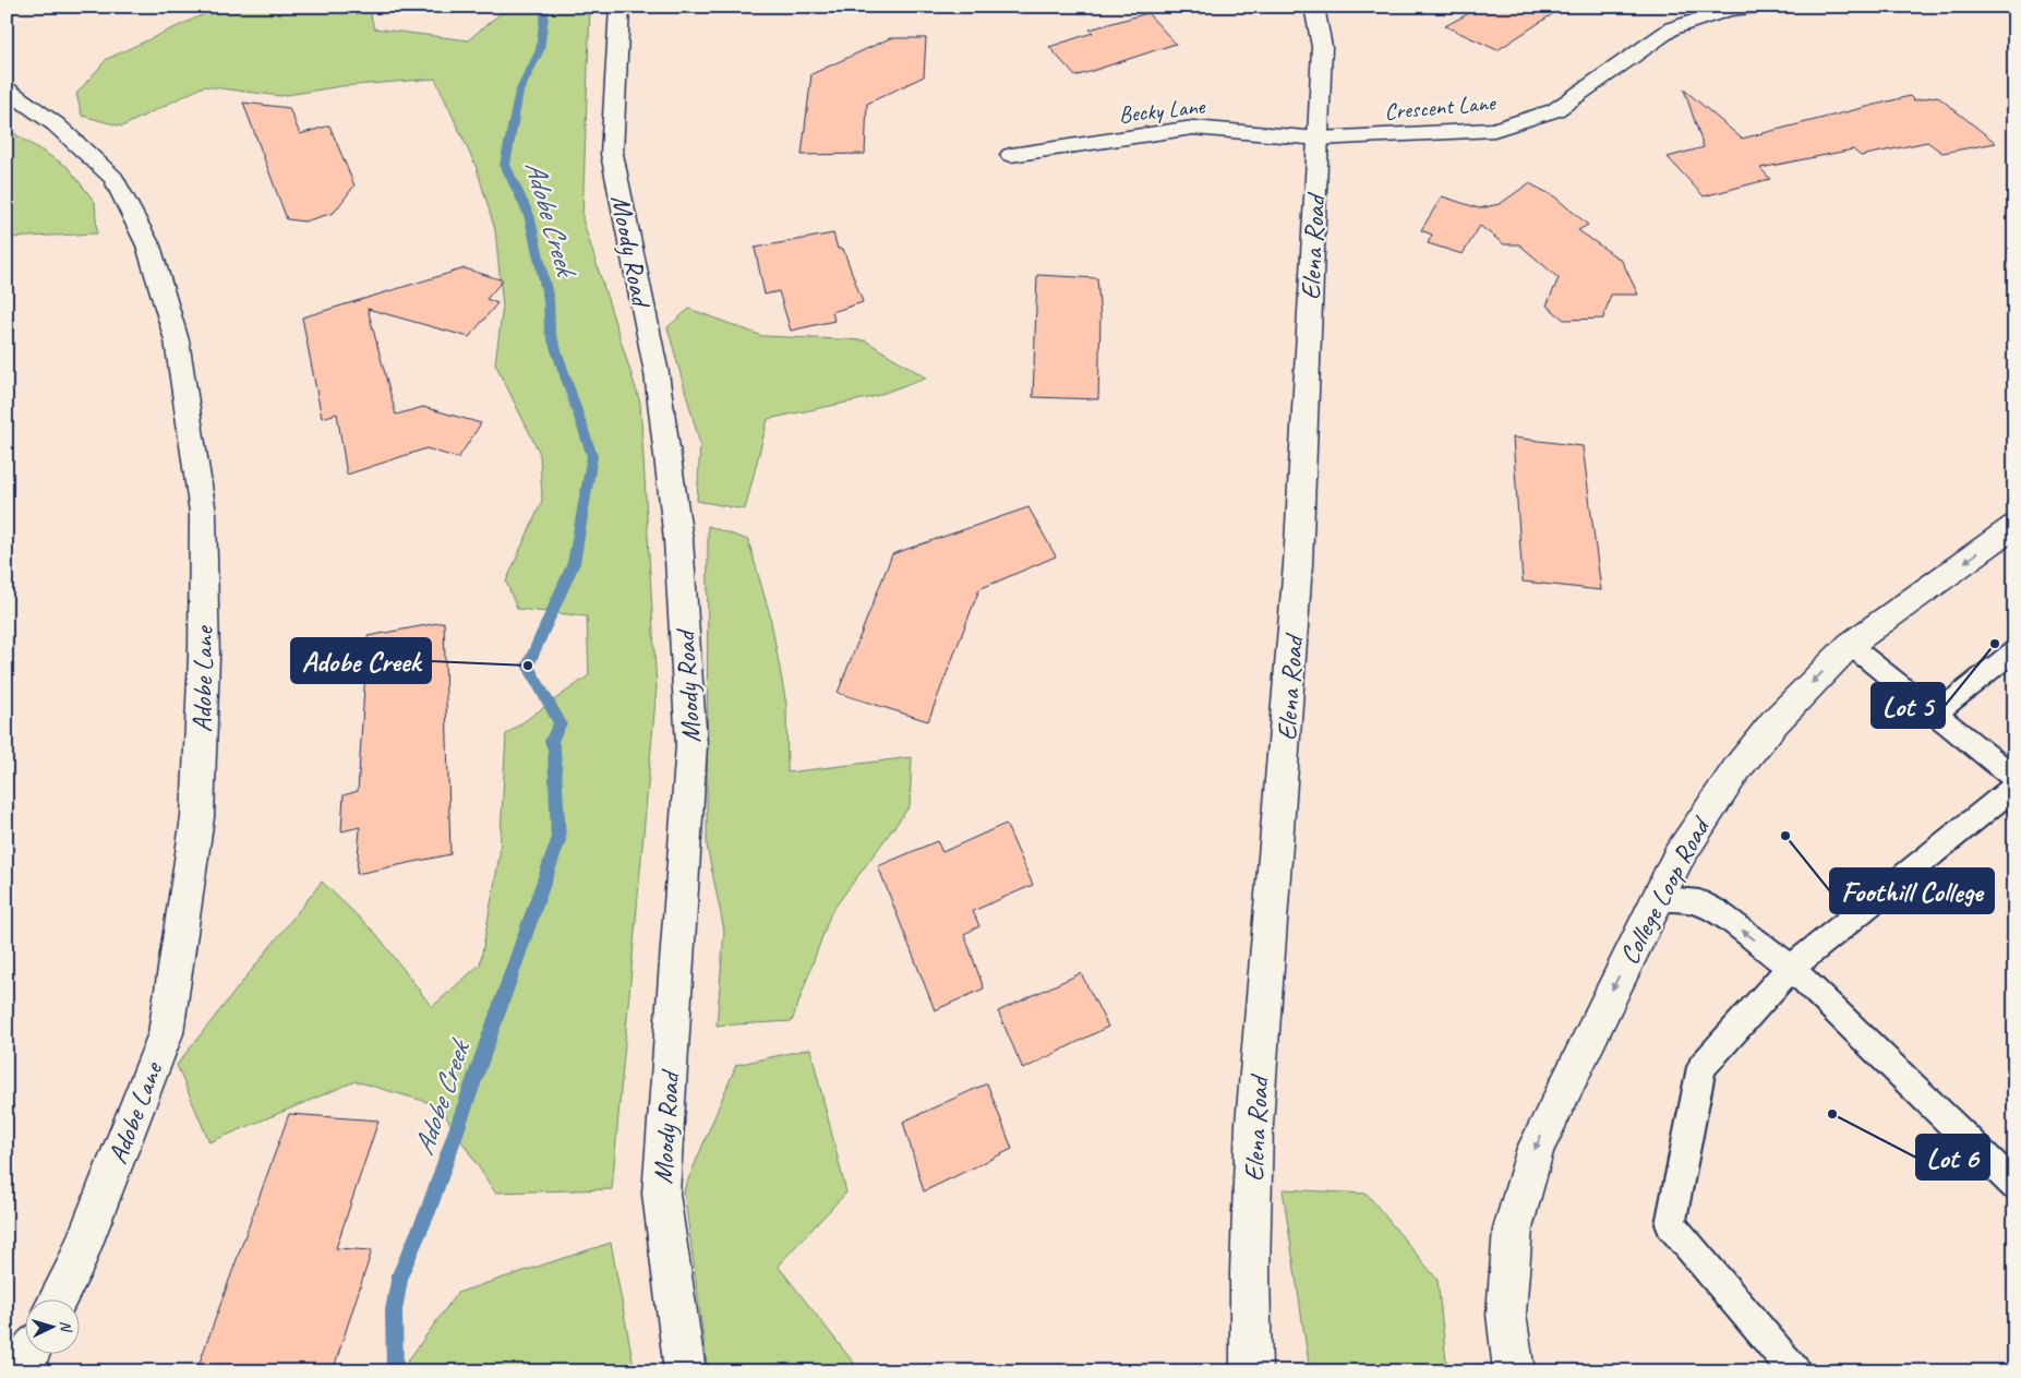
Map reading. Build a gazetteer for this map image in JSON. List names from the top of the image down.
{
  "streets": {
    "street": [
      "Crescent Lane",
      "Becky Lane",
      "Elena Road",
      "Moody Road",
      "Adobe Lane",
      "College Loop Road"
    ]
  },
  "crossings": [
    ["Crescent Lane", "Becky Lane"],
    ["Crescent Lane", "Elena Road"],
    ["Becky Lane", "Elena Road"]
  ],
  "one_way": ["College Loop Road"],
  "water": ["Adobe Creek"],
  "places": [
    "Lot 5",
    "Adobe Creek",
    "Foothill College",
    "Lot 6"
  ],
  "north": "right"
}
